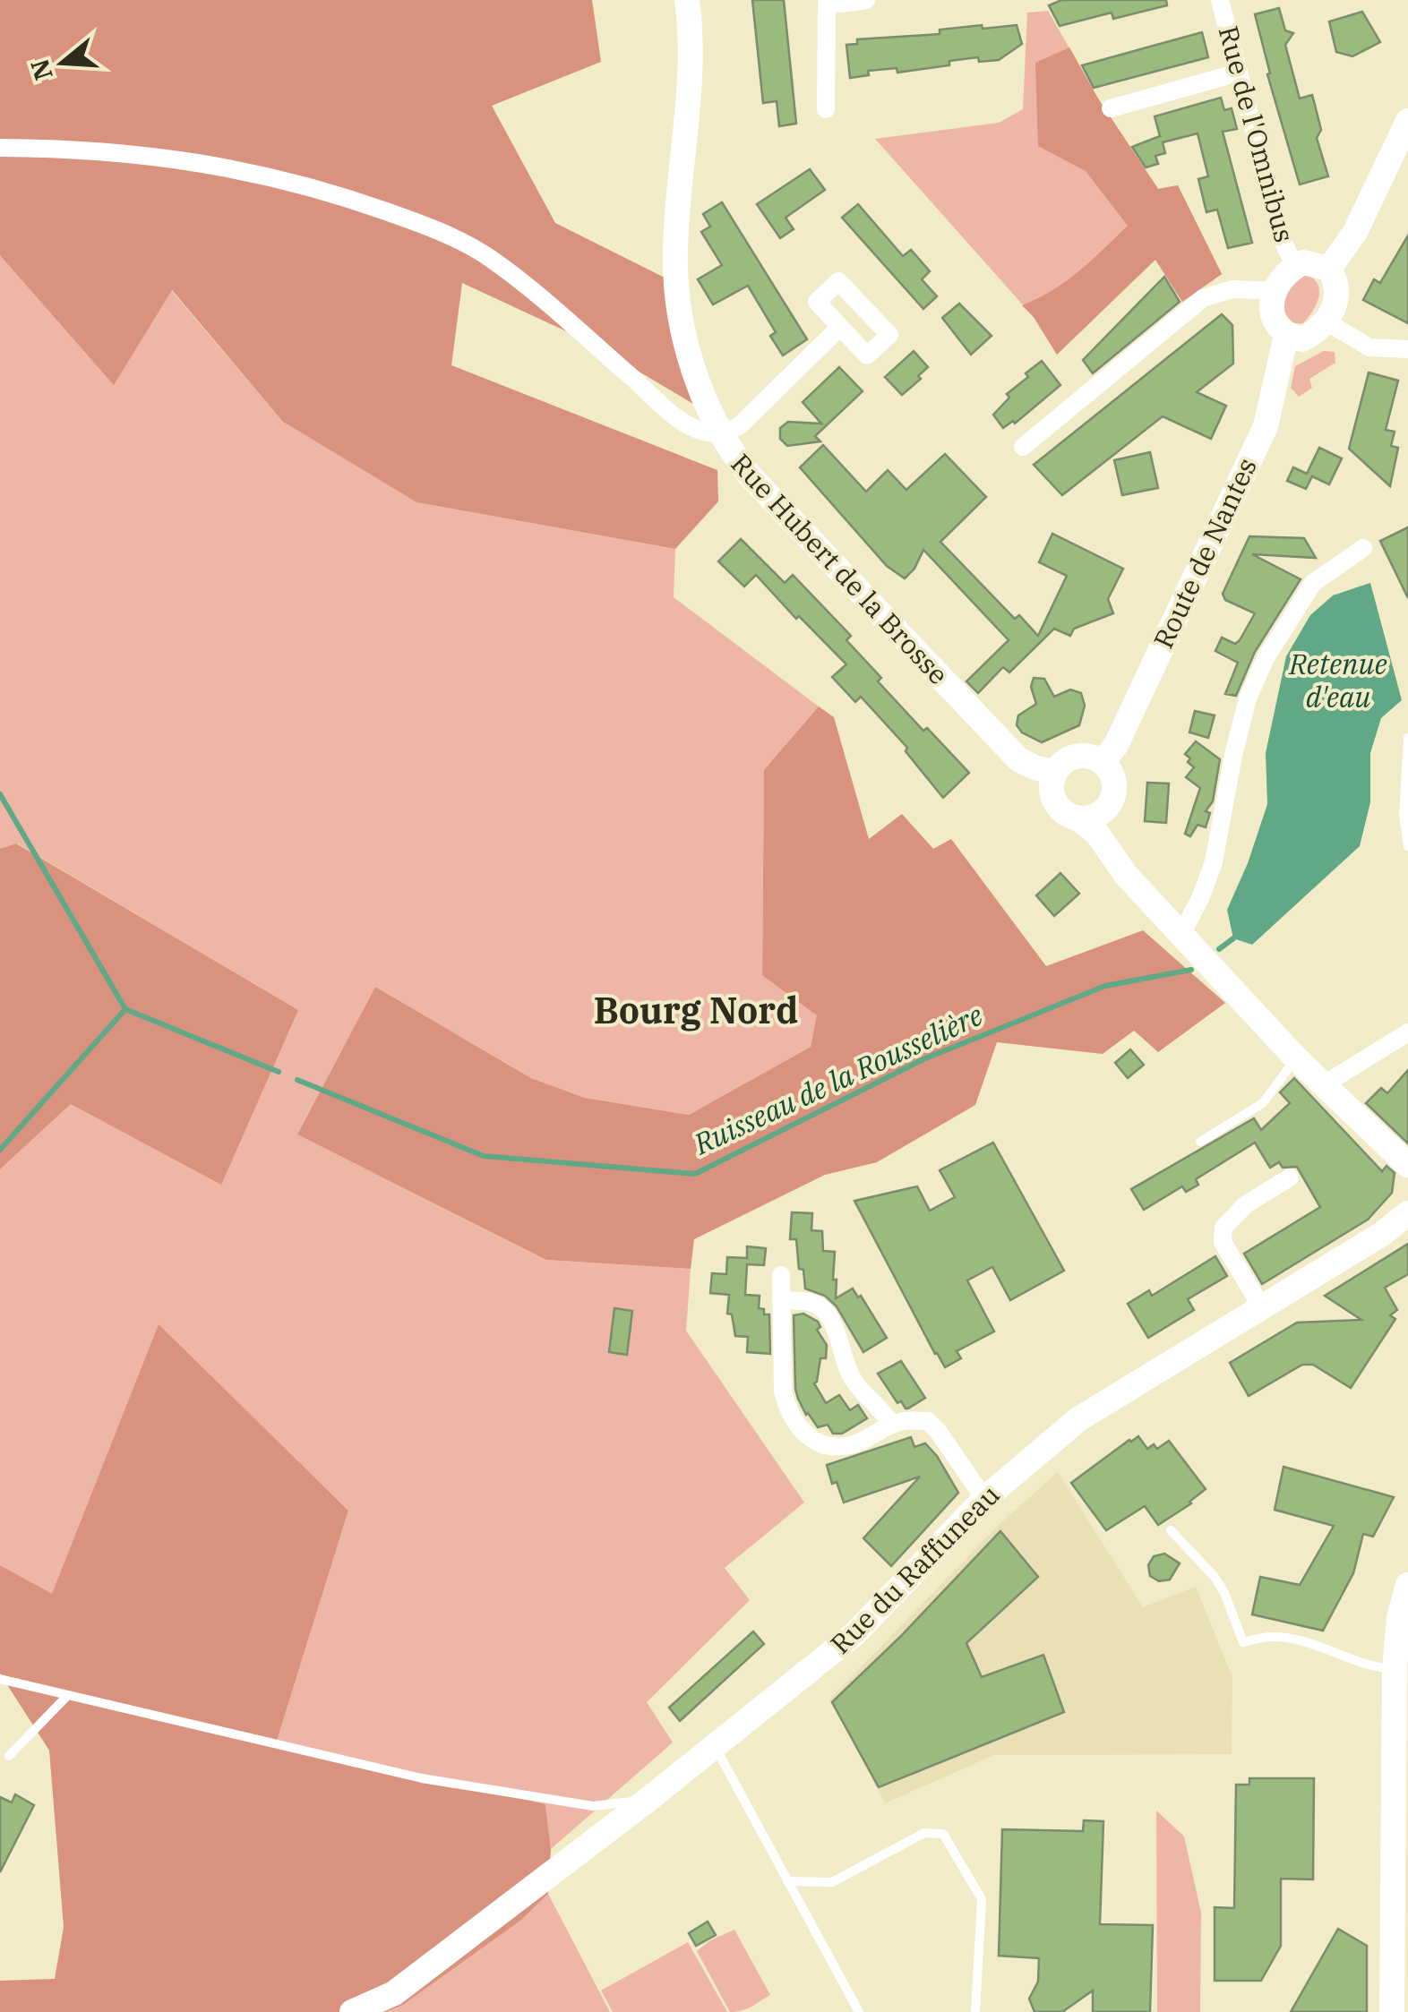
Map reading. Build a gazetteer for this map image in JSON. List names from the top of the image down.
{
  "streets": {
    "street": [
      "Rue de l'Omnibus",
      "Route de Nantes",
      "Rue Hubert de la Brosse",
      "Rue du Raffuneau"
    ]
  },
  "crossings": [
    ["Rue de l'Omnibus", "Route de Nantes"],
    ["Route de Nantes", "Rue Hubert de la Brosse"]
  ],
  "districts": ["Bourg Nord"],
  "water": ["Retenue d'eau", "Ruisseau de la Rousselière"],
  "north": "left"
}
